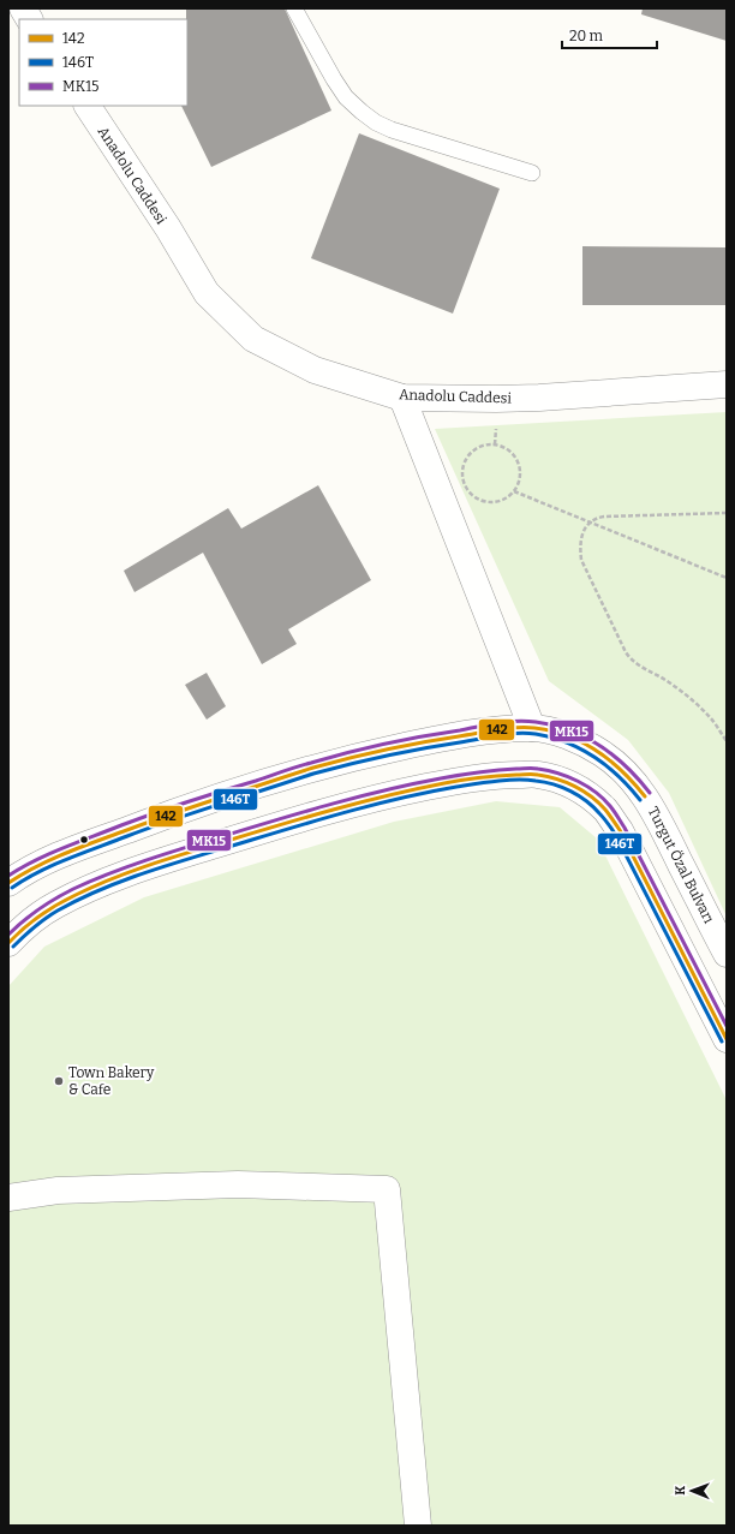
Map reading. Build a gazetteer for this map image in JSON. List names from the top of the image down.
{
  "streets": {
    "street": ["Anadolu Caddesi", "Turgut Özal Bulvarı"]
  },
  "places": ["Town Bakery & Cafe"],
  "lines": ["transit line MK15", "transit line 142", "transit line 146T"],
  "legend": ["142", "146T", "MK15"],
  "scale_bar": "20 m",
  "north": "left"
}
